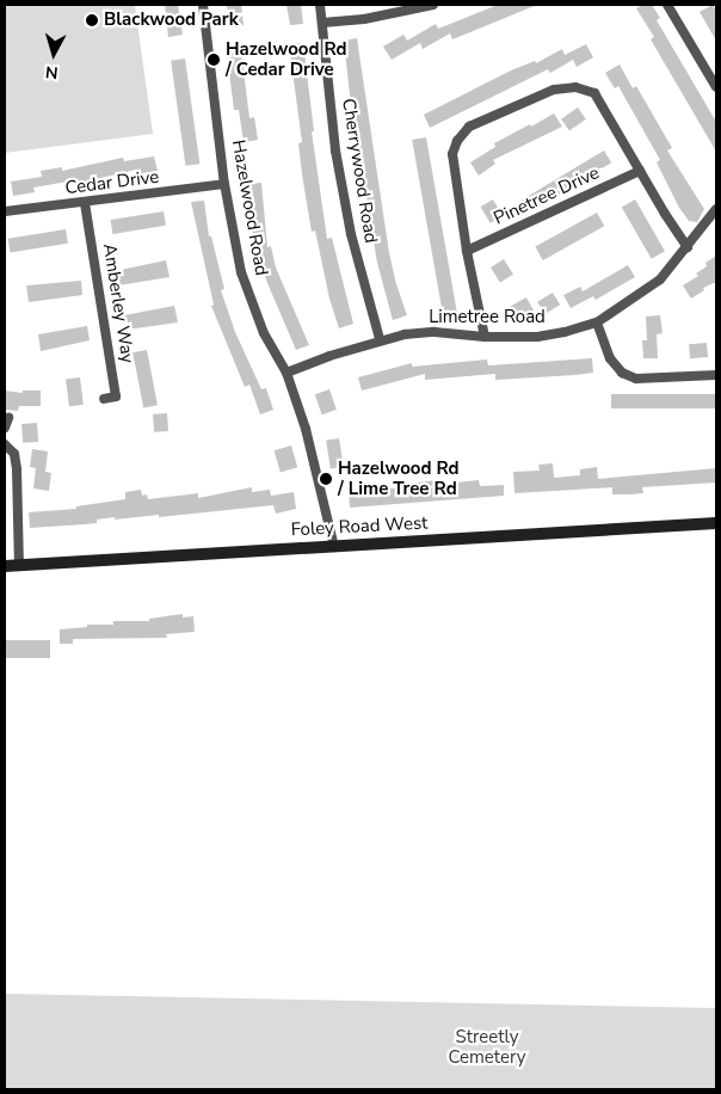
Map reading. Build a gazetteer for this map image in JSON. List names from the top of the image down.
{
  "streets": {
    "main road": ["Foley Road West"],
    "street": [
      "Cherrywood Road",
      "Cedar Drive",
      "Pinetree Drive",
      "Hazelwood Road",
      "Amberley Way",
      "Limetree Road"
    ]
  },
  "crossings": [
    ["Cherrywood Road", "Limetree Road"],
    ["Cedar Drive", "Hazelwood Road"],
    ["Cedar Drive", "Amberley Way"],
    ["Hazelwood Road", "Limetree Road"],
    ["Hazelwood Road", "Foley Road West"]
  ],
  "parks": ["Streetly Cemetery"],
  "places": ["Blackwood Park", "Hazelwood Rd / Cedar Drive", "Hazelwood Rd / Lime Tree Rd"],
  "north": "bottom"
}
